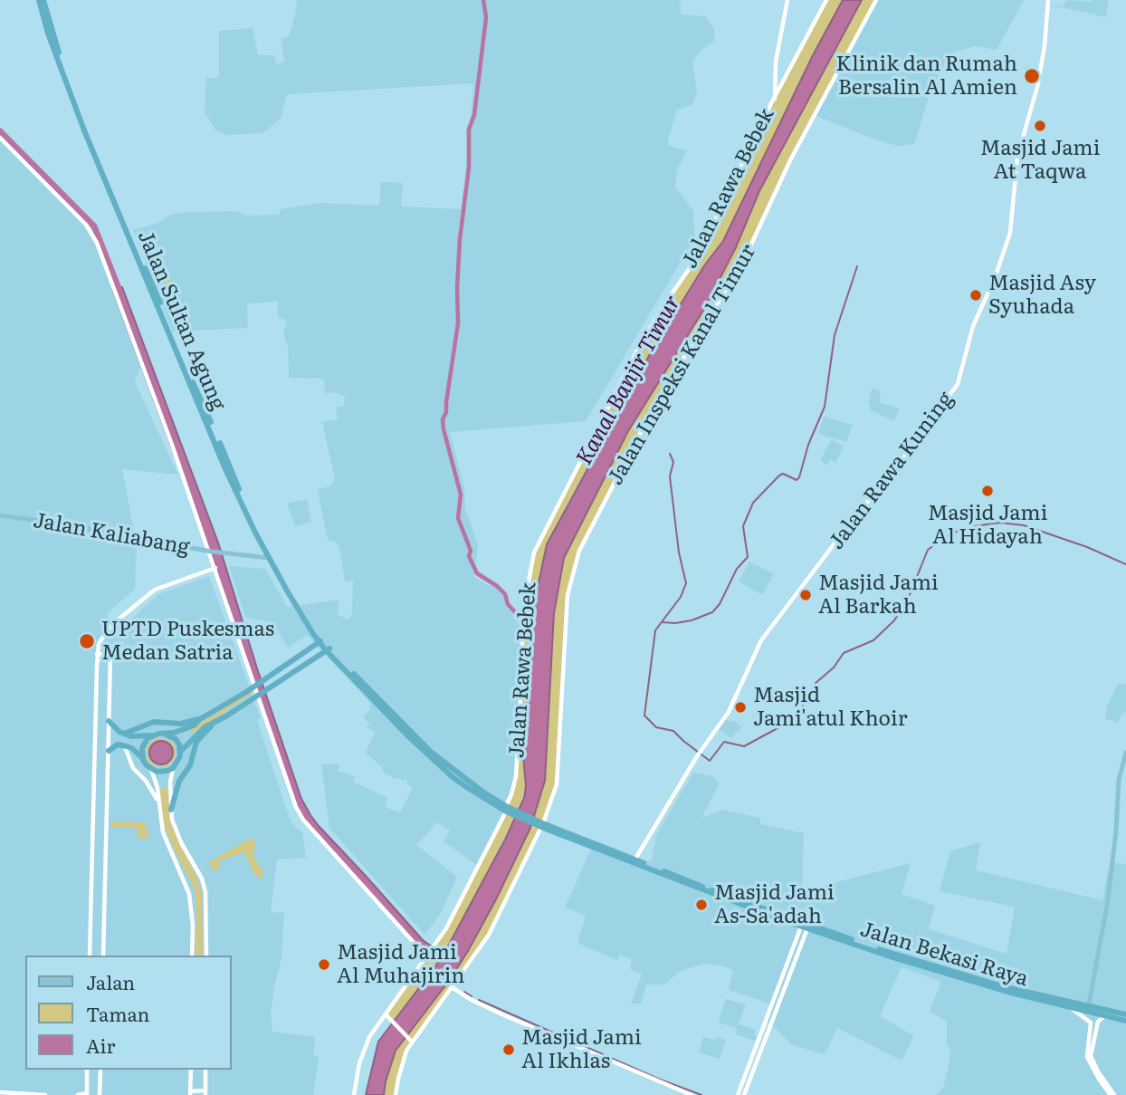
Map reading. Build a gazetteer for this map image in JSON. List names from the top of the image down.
{
  "streets": {
    "highway": ["Jalan Sultan Agung", "Jalan Bekasi Raya"],
    "main road": ["Jalan Kaliabang"],
    "street": ["Jalan Rawa Bebek", "Jalan Inspeksi Kanal Timur", "Jalan Rawa Kuning"]
  },
  "crossings": [
    ["Jalan Rawa Bebek", "Jalan Sultan Agung"],
    ["Jalan Rawa Bebek", "Jalan Bekasi Raya"],
    ["Jalan Sultan Agung", "Jalan Kaliabang"],
    ["Jalan Sultan Agung", "Jalan Bekasi Raya"],
    ["Jalan Inspeksi Kanal Timur", "Jalan Bekasi Raya"],
    ["Jalan Rawa Kuning", "Jalan Bekasi Raya"]
  ],
  "water": ["Kanal Banjir Timur"],
  "places": [
    "Klinik dan Rumah Bersalin Al Amien",
    "Masjid Jami At Taqwa",
    "Masjid Asy Syuhada",
    "Masjid Jami Al Hidayah",
    "Masjid Jami Al Barkah",
    "UPTD Puskesmas Medan Satria",
    "Masjid Jami'atul Khoir",
    "Masjid Jami As-Sa'adah",
    "Masjid Jami Al Muhajirin",
    "Masjid Jami Al Ikhlas"
  ],
  "legend": ["Jalan", "Taman", "Air"]
}
